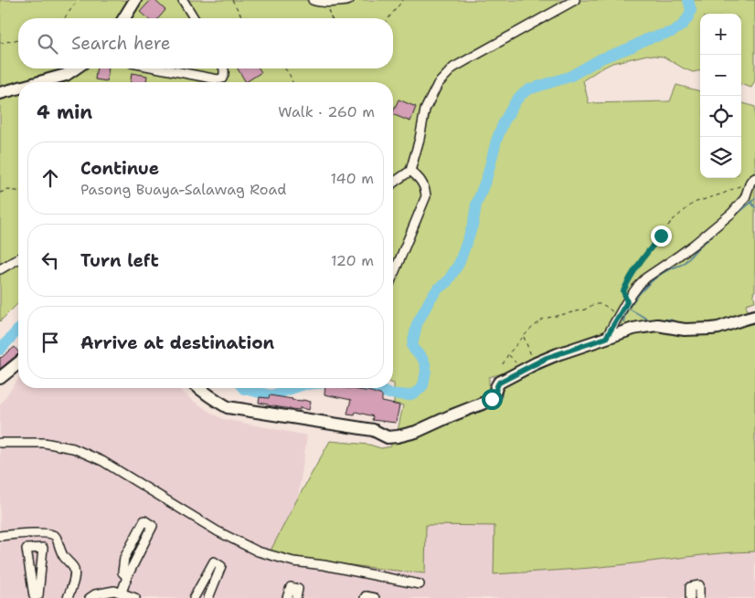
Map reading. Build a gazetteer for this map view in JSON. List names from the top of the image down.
{
  "page": {
    "map_buttons": ["+", "−"],
    "search": "Search here",
    "heading": ["4 min", "Walk · 260 m"],
    "list": [
      ["Continue", "Pasong Buaya-Salawag Road", "140 m"],
      ["Turn left", "120 m"],
      "Arrive at destination"
    ]
  }
}
